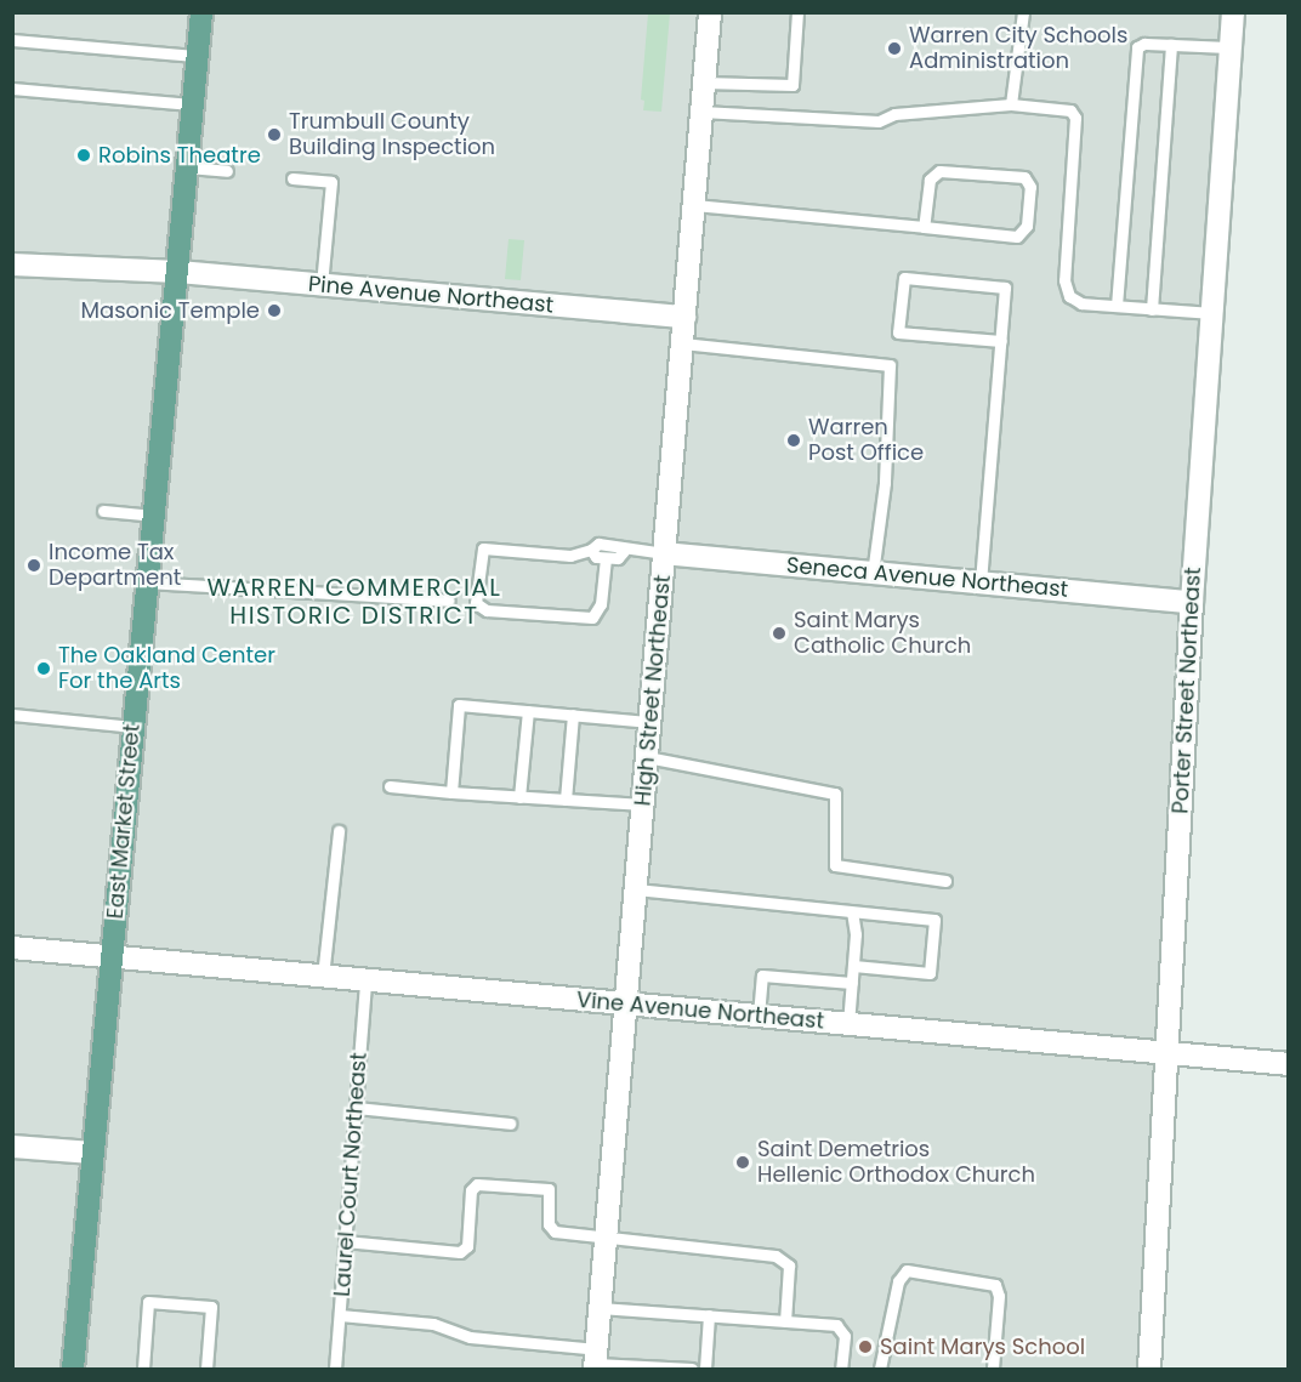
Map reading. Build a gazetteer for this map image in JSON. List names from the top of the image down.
{
  "streets": {
    "main road": ["East Market Street"],
    "street": [
      "Pine Avenue Northeast",
      "Seneca Avenue Northeast",
      "High Street Northeast",
      "Porter Street Northeast",
      "Vine Avenue Northeast"
    ],
    "lane": ["Laurel Court Northeast"]
  },
  "crossings": [
    ["Pine Avenue Northeast", "High Street Northeast"],
    ["Pine Avenue Northeast", "East Market Street"],
    ["Seneca Avenue Northeast", "High Street Northeast"],
    ["Seneca Avenue Northeast", "Porter Street Northeast"],
    ["High Street Northeast", "Vine Avenue Northeast"],
    ["Porter Street Northeast", "Vine Avenue Northeast"],
    ["East Market Street", "Vine Avenue Northeast"],
    ["Vine Avenue Northeast", "Laurel Court Northeast"]
  ],
  "districts": ["WARREN COMMERCIAL HISTORIC DISTRICT"],
  "places": [
    "Warren City Schools Administration",
    "Trumbull County Building Inspection",
    "Robins Theatre",
    "Masonic Temple",
    "Warren Post Office",
    "Income Tax Department",
    "Saint Marys Catholic Church",
    "The Oakland Center For the Arts",
    "Saint Demetrios Hellenic Orthodox Church",
    "Saint Marys School"
  ]
}
